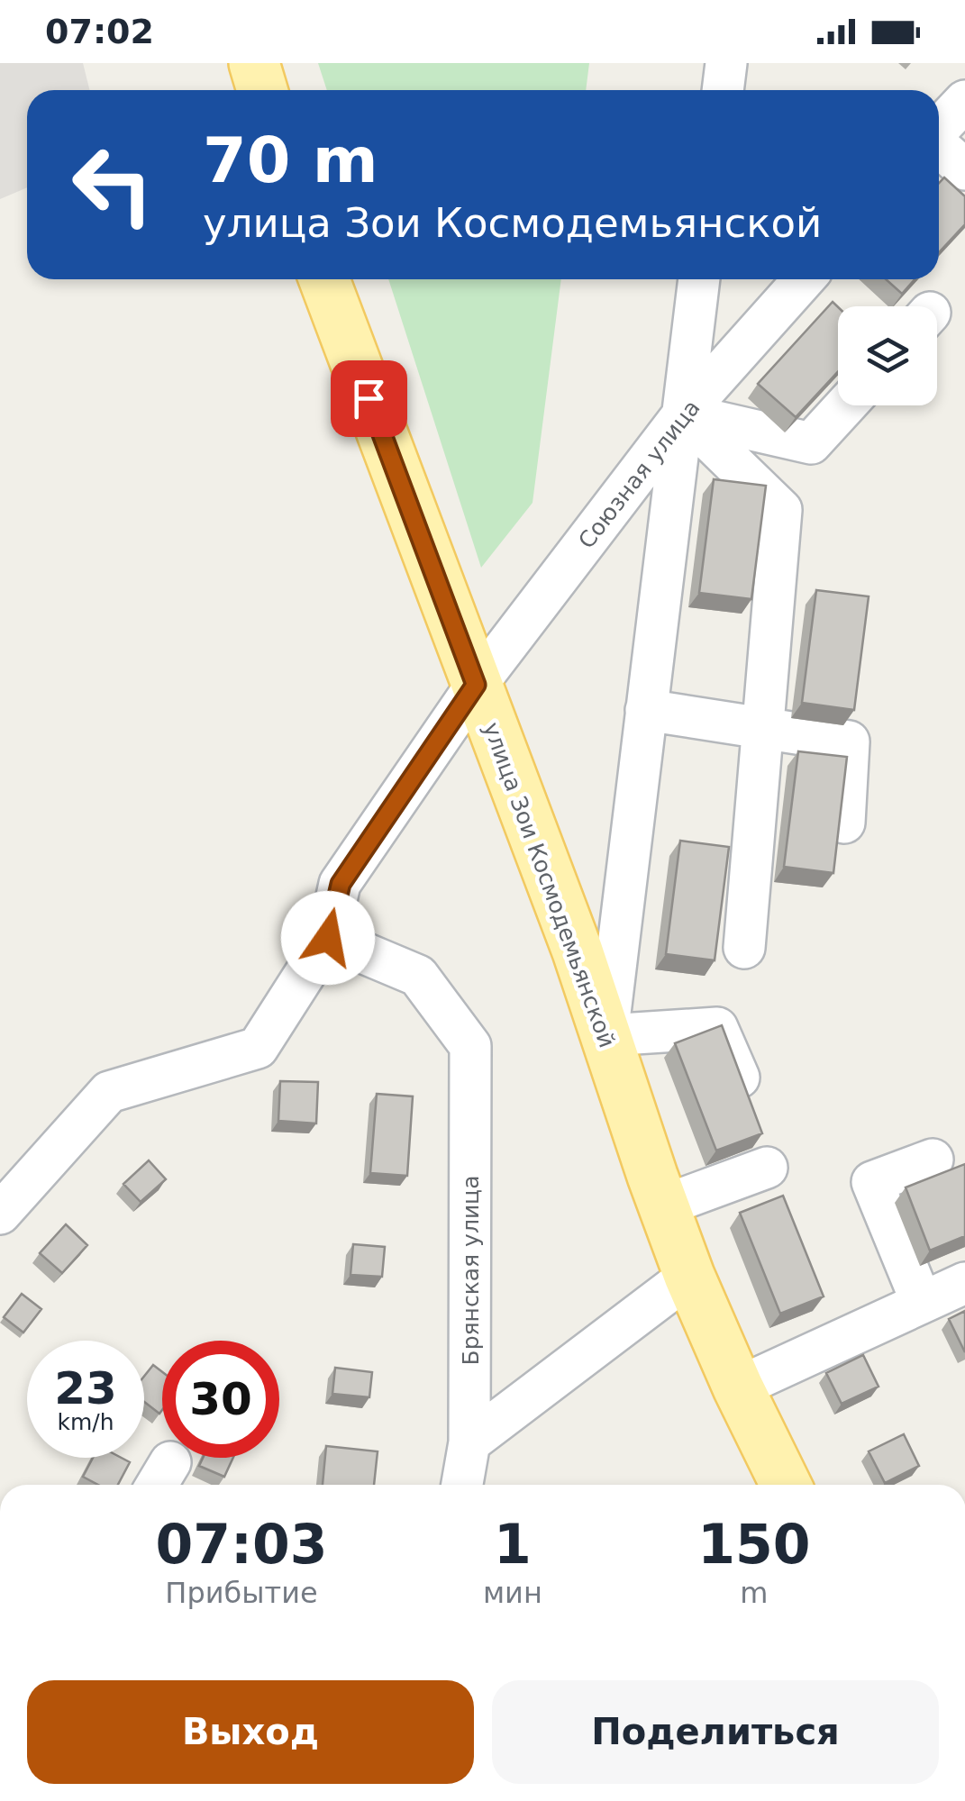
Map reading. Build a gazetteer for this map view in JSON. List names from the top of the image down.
{
  "streets": {
    "main road": ["улица Зои Космодемьянской"],
    "street": ["Союзная улица", "Брянская улица"]
  },
  "crossings": [
    ["Союзная улица", "улица Зои Космодемьянской"],
    ["Союзная улица", "Брянская улица"]
  ],
  "page": {
    "status": "07:02",
    "turn": ["70 m", "улица Зои Космодемьянской"],
    "speed": "23 km/h",
    "limit": "30",
    "eta": [
      "07:03",
      "Прибытие",
      "1",
      "мин",
      "150",
      "m"
    ],
    "buttons": ["Выход", "Поделиться"]
  }
}
